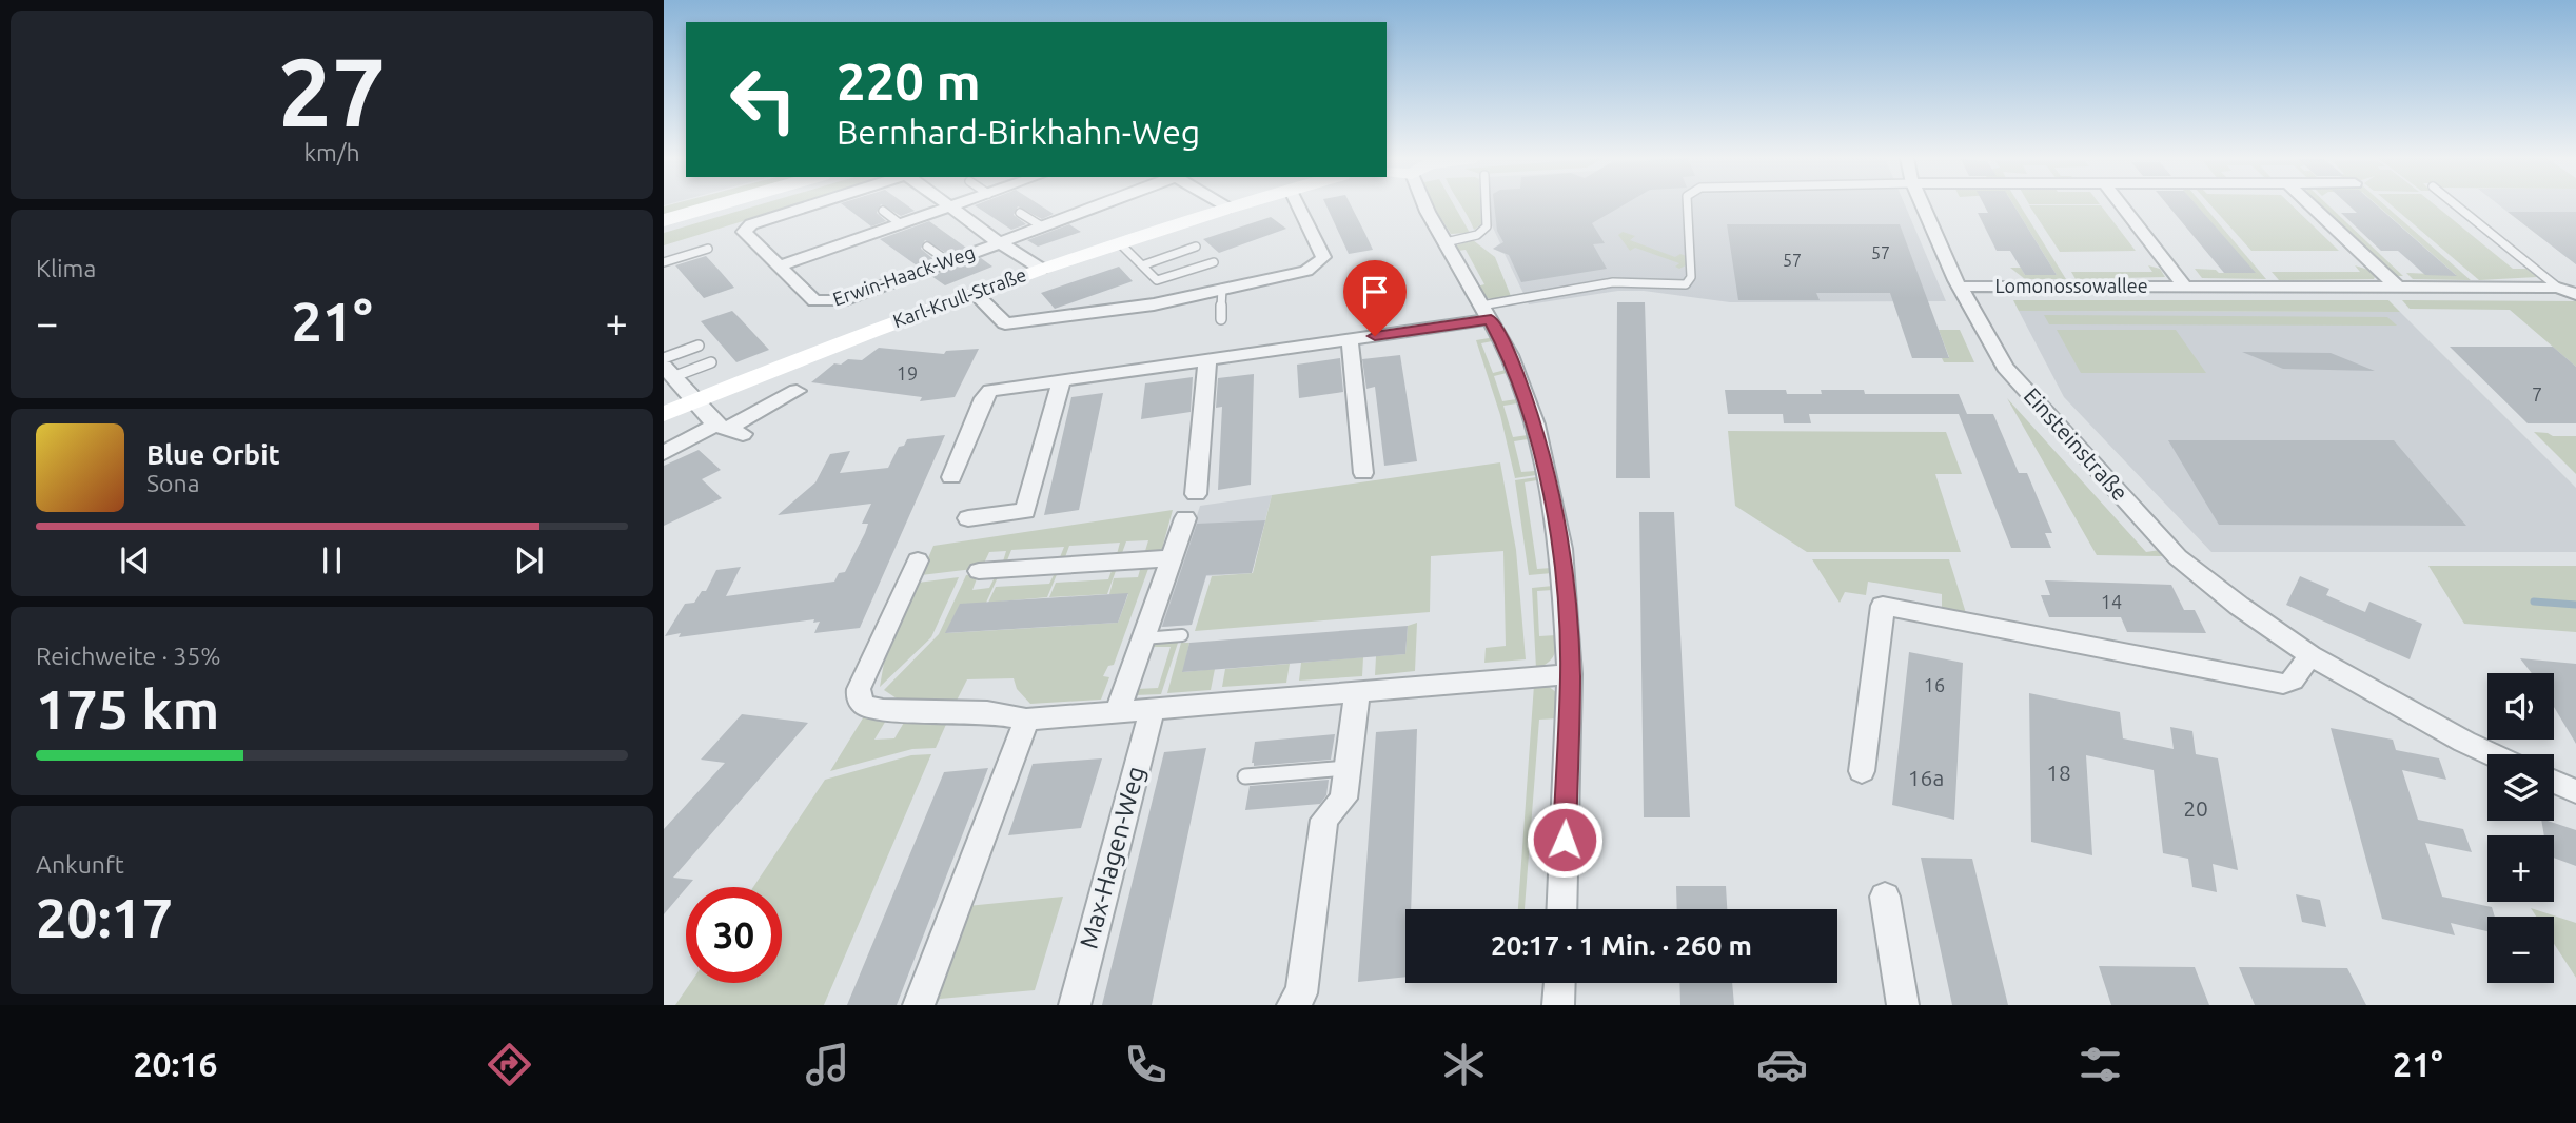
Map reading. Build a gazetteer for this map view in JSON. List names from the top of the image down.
{
  "streets": {
    "street": [
      "Erwin-Haack-Weg",
      "Lomonossowallee",
      "Karl-Krull-Straße",
      "Einsteinstraße",
      "Max-Hagen-Weg"
    ]
  },
  "crossings": [
    ["Erwin-Haack-Weg", "Karl-Krull-Straße"],
    ["Lomonossowallee", "Einsteinstraße"]
  ],
  "house_numbers": [
    "57",
    "57",
    "19",
    "7",
    "14",
    "16",
    "18",
    "16a",
    "20"
  ],
  "page": {
    "tile": [
      ["27", "km/h"],
      "Klima",
      ["Reichweite · 35%", "175 km"],
      ["Ankunft", "20:17"]
    ],
    "turn": ["220 m", "Bernhard-Birkhahn-Weg"],
    "heat": ["−", "21°", "+"],
    "song": ["Blue Orbit", "Sona"],
    "map_buttons": ["+", "−"],
    "limit": "30",
    "trip": "20:17 · 1 Min. · 260 m",
    "tabs": ["20:16", "21°"]
  }
}
